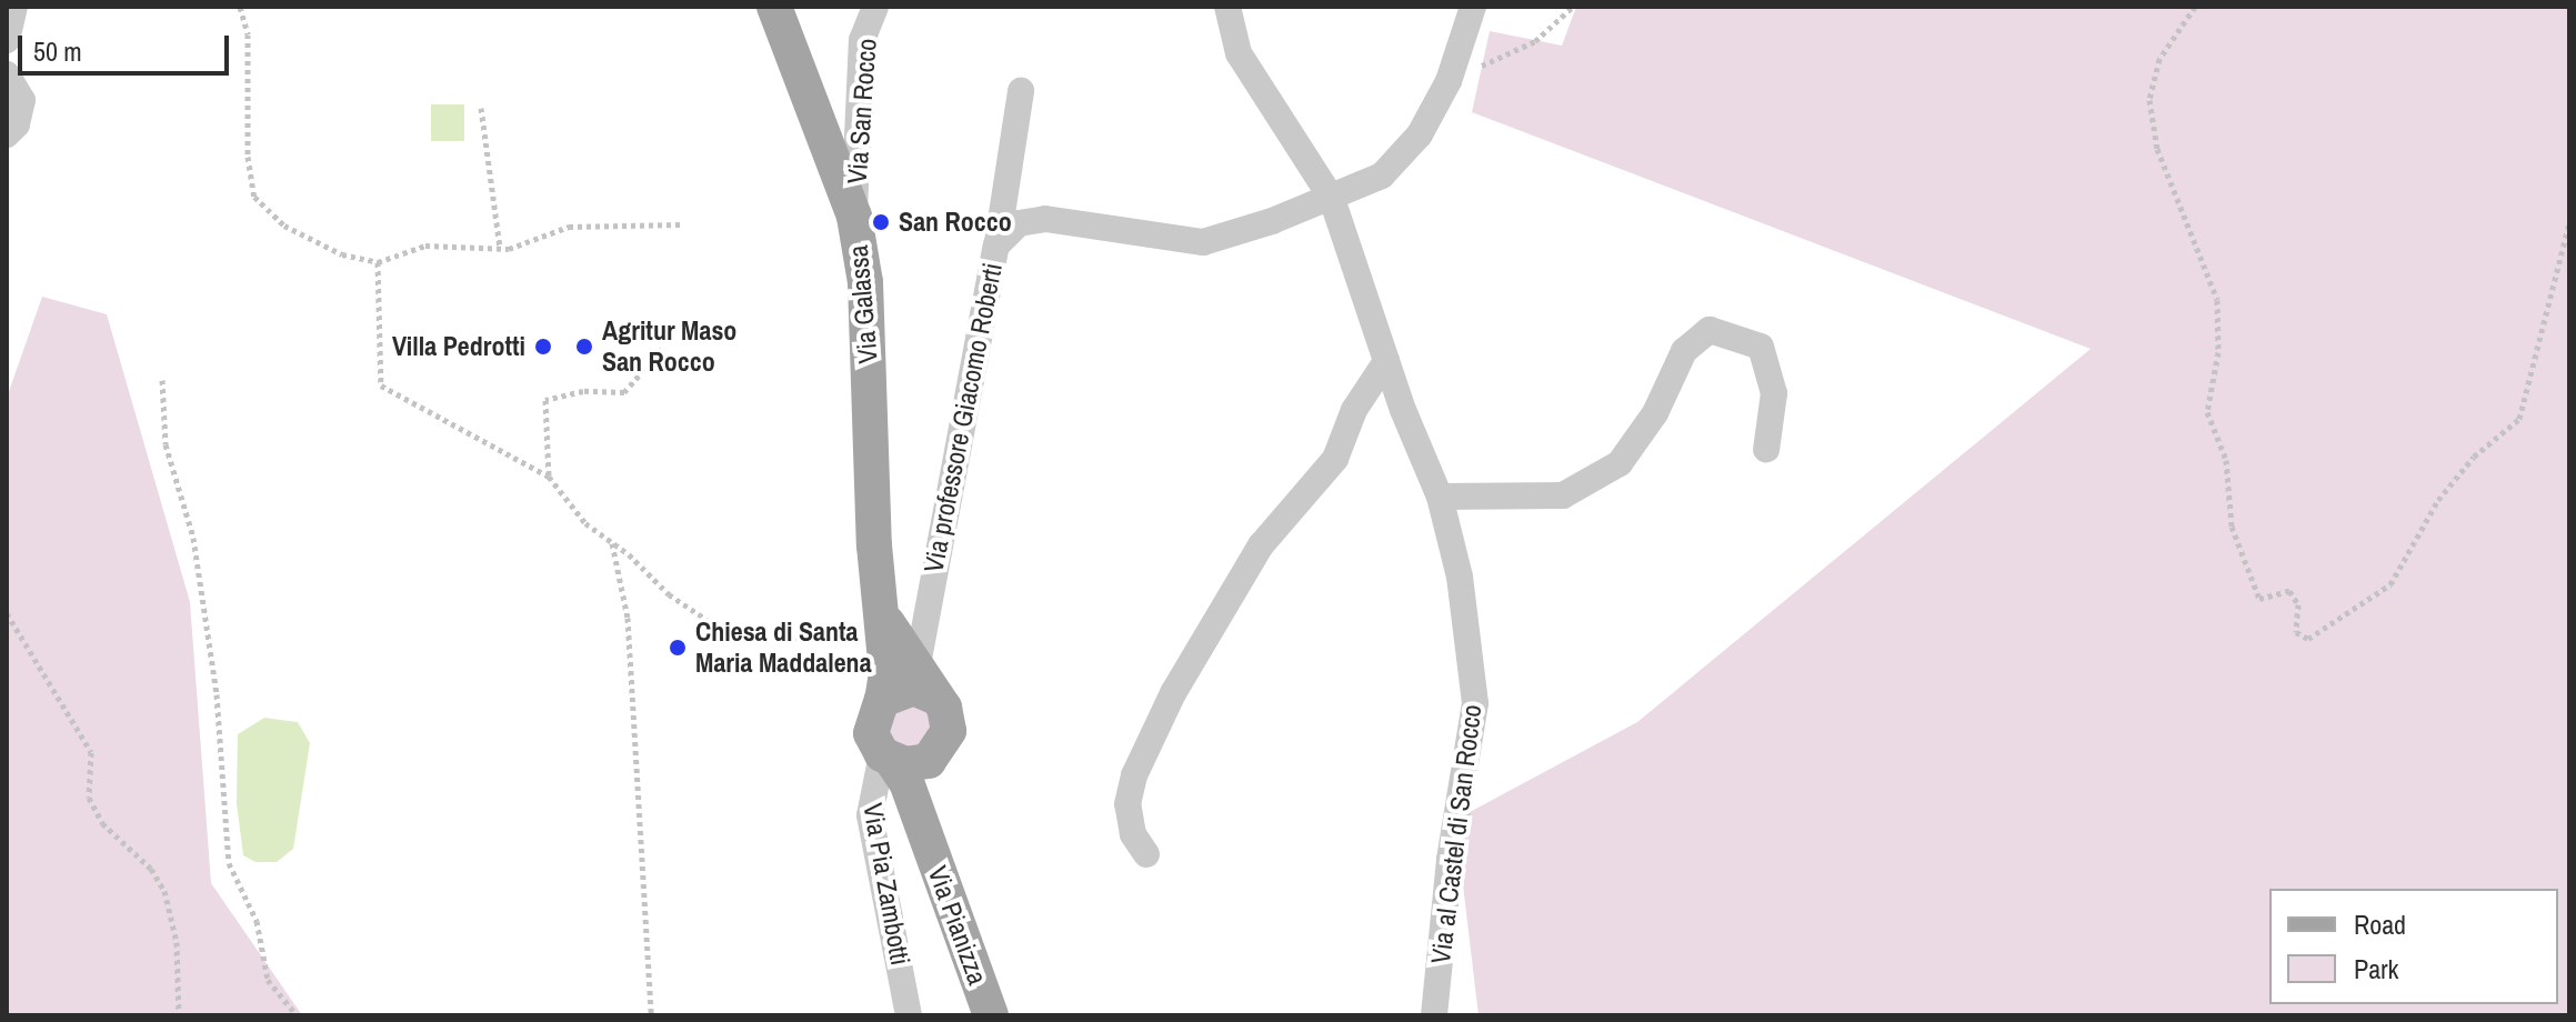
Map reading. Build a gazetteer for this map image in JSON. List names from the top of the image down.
{
  "streets": {
    "main road": ["Via Galassa", "Via Pianizza"],
    "street": [
      "Via San Rocco",
      "Via professore Giacomo Roberti",
      "Via al Castel di San Rocco",
      "Via Pia Zambotti"
    ]
  },
  "crossings": [
    ["Via San Rocco", "Via Galassa"],
    ["Via Galassa", "Via professore Giacomo Roberti"],
    ["Via Galassa", "Via Pia Zambotti"],
    ["Via Galassa", "Via Pianizza"],
    ["Via professore Giacomo Roberti", "Via al Castel di San Rocco"],
    ["Via professore Giacomo Roberti", "Via Pia Zambotti"],
    ["Via professore Giacomo Roberti", "Via Pianizza"],
    ["Via Pia Zambotti", "Via Pianizza"]
  ],
  "places": [
    "San Rocco",
    "Villa Pedrotti",
    "Agritur Maso San Rocco",
    "Chiesa di Santa Maria Maddalena"
  ],
  "legend": ["Road", "Park"],
  "scale_bar": "50 m"
}
